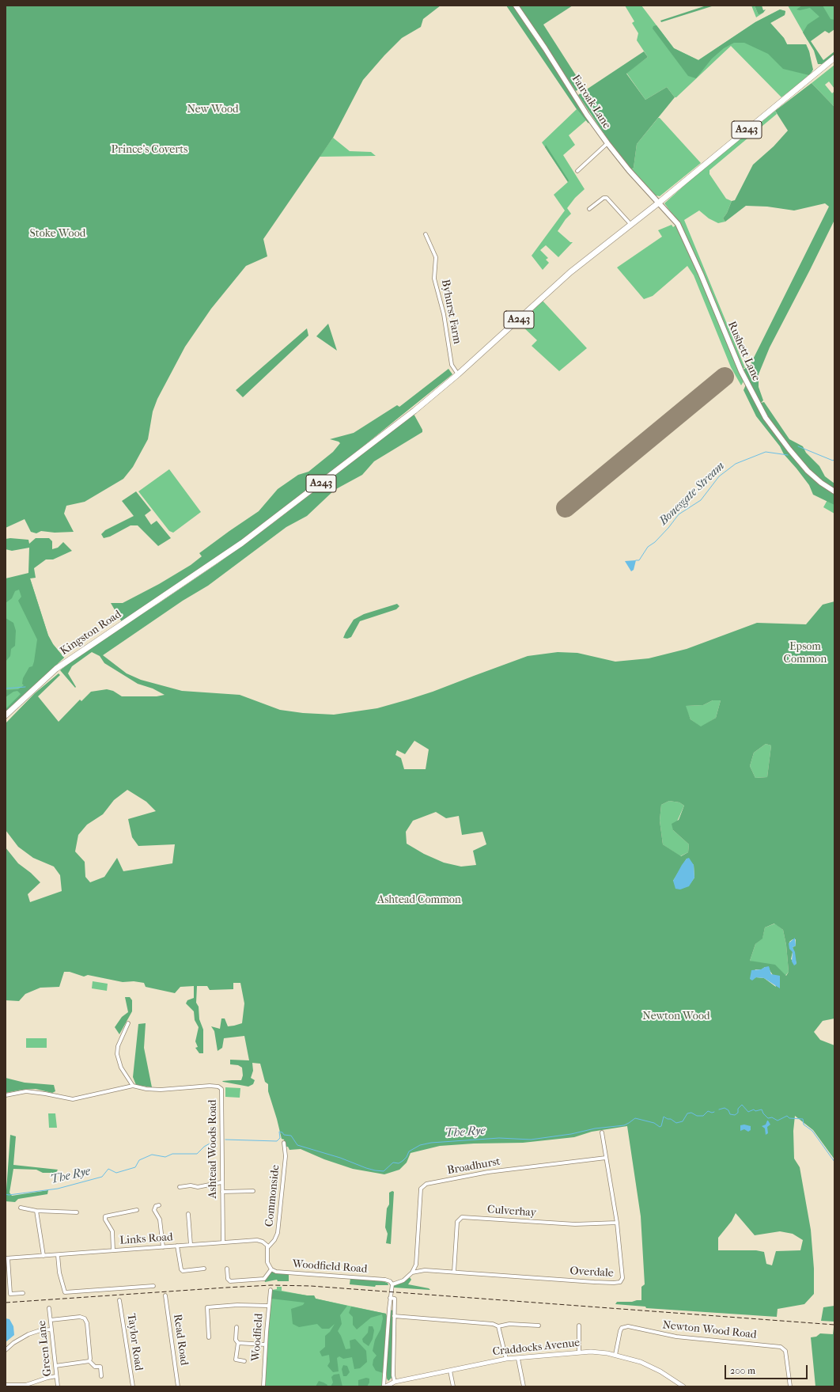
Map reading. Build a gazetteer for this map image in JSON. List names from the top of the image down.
{
  "streets": {
    "highway": ["A243", "Kingston Road"],
    "main road": ["Fairoak Lane", "Rushett Lane"],
    "street": [
      "Byhurst Farm",
      "Ashtead Woods Road",
      "Broadhurst",
      "Commonside",
      "Culverhay",
      "Links Road",
      "Woodfield Road",
      "Overdale",
      "Newton Wood Road",
      "Woodfield",
      "Read Road",
      "Taylor Road",
      "Craddocks Avenue",
      "Green Lane"
    ]
  },
  "crossings": [
    ["Fairoak Lane", "A243"],
    ["Fairoak Lane", "Rushett Lane"],
    ["A243", "Byhurst Farm"],
    ["A243", "Rushett Lane"],
    ["A243", "Kingston Road"],
    ["Byhurst Farm", "Kingston Road"],
    ["Ashtead Woods Road", "Links Road"],
    ["Broadhurst", "Woodfield Road"],
    ["Broadhurst", "Overdale"],
    ["Commonside", "Links Road"],
    ["Culverhay", "Overdale"],
    ["Newton Wood Road", "Craddocks Avenue"]
  ],
  "water": ["Bonesgate Stream", "The Rye"],
  "parks": [
    "New Wood",
    "Prince's Coverts",
    "Stoke Wood",
    "Epsom Common",
    "Ashtead Common",
    "Newton Wood"
  ],
  "scale_bar": "200 m"
}
